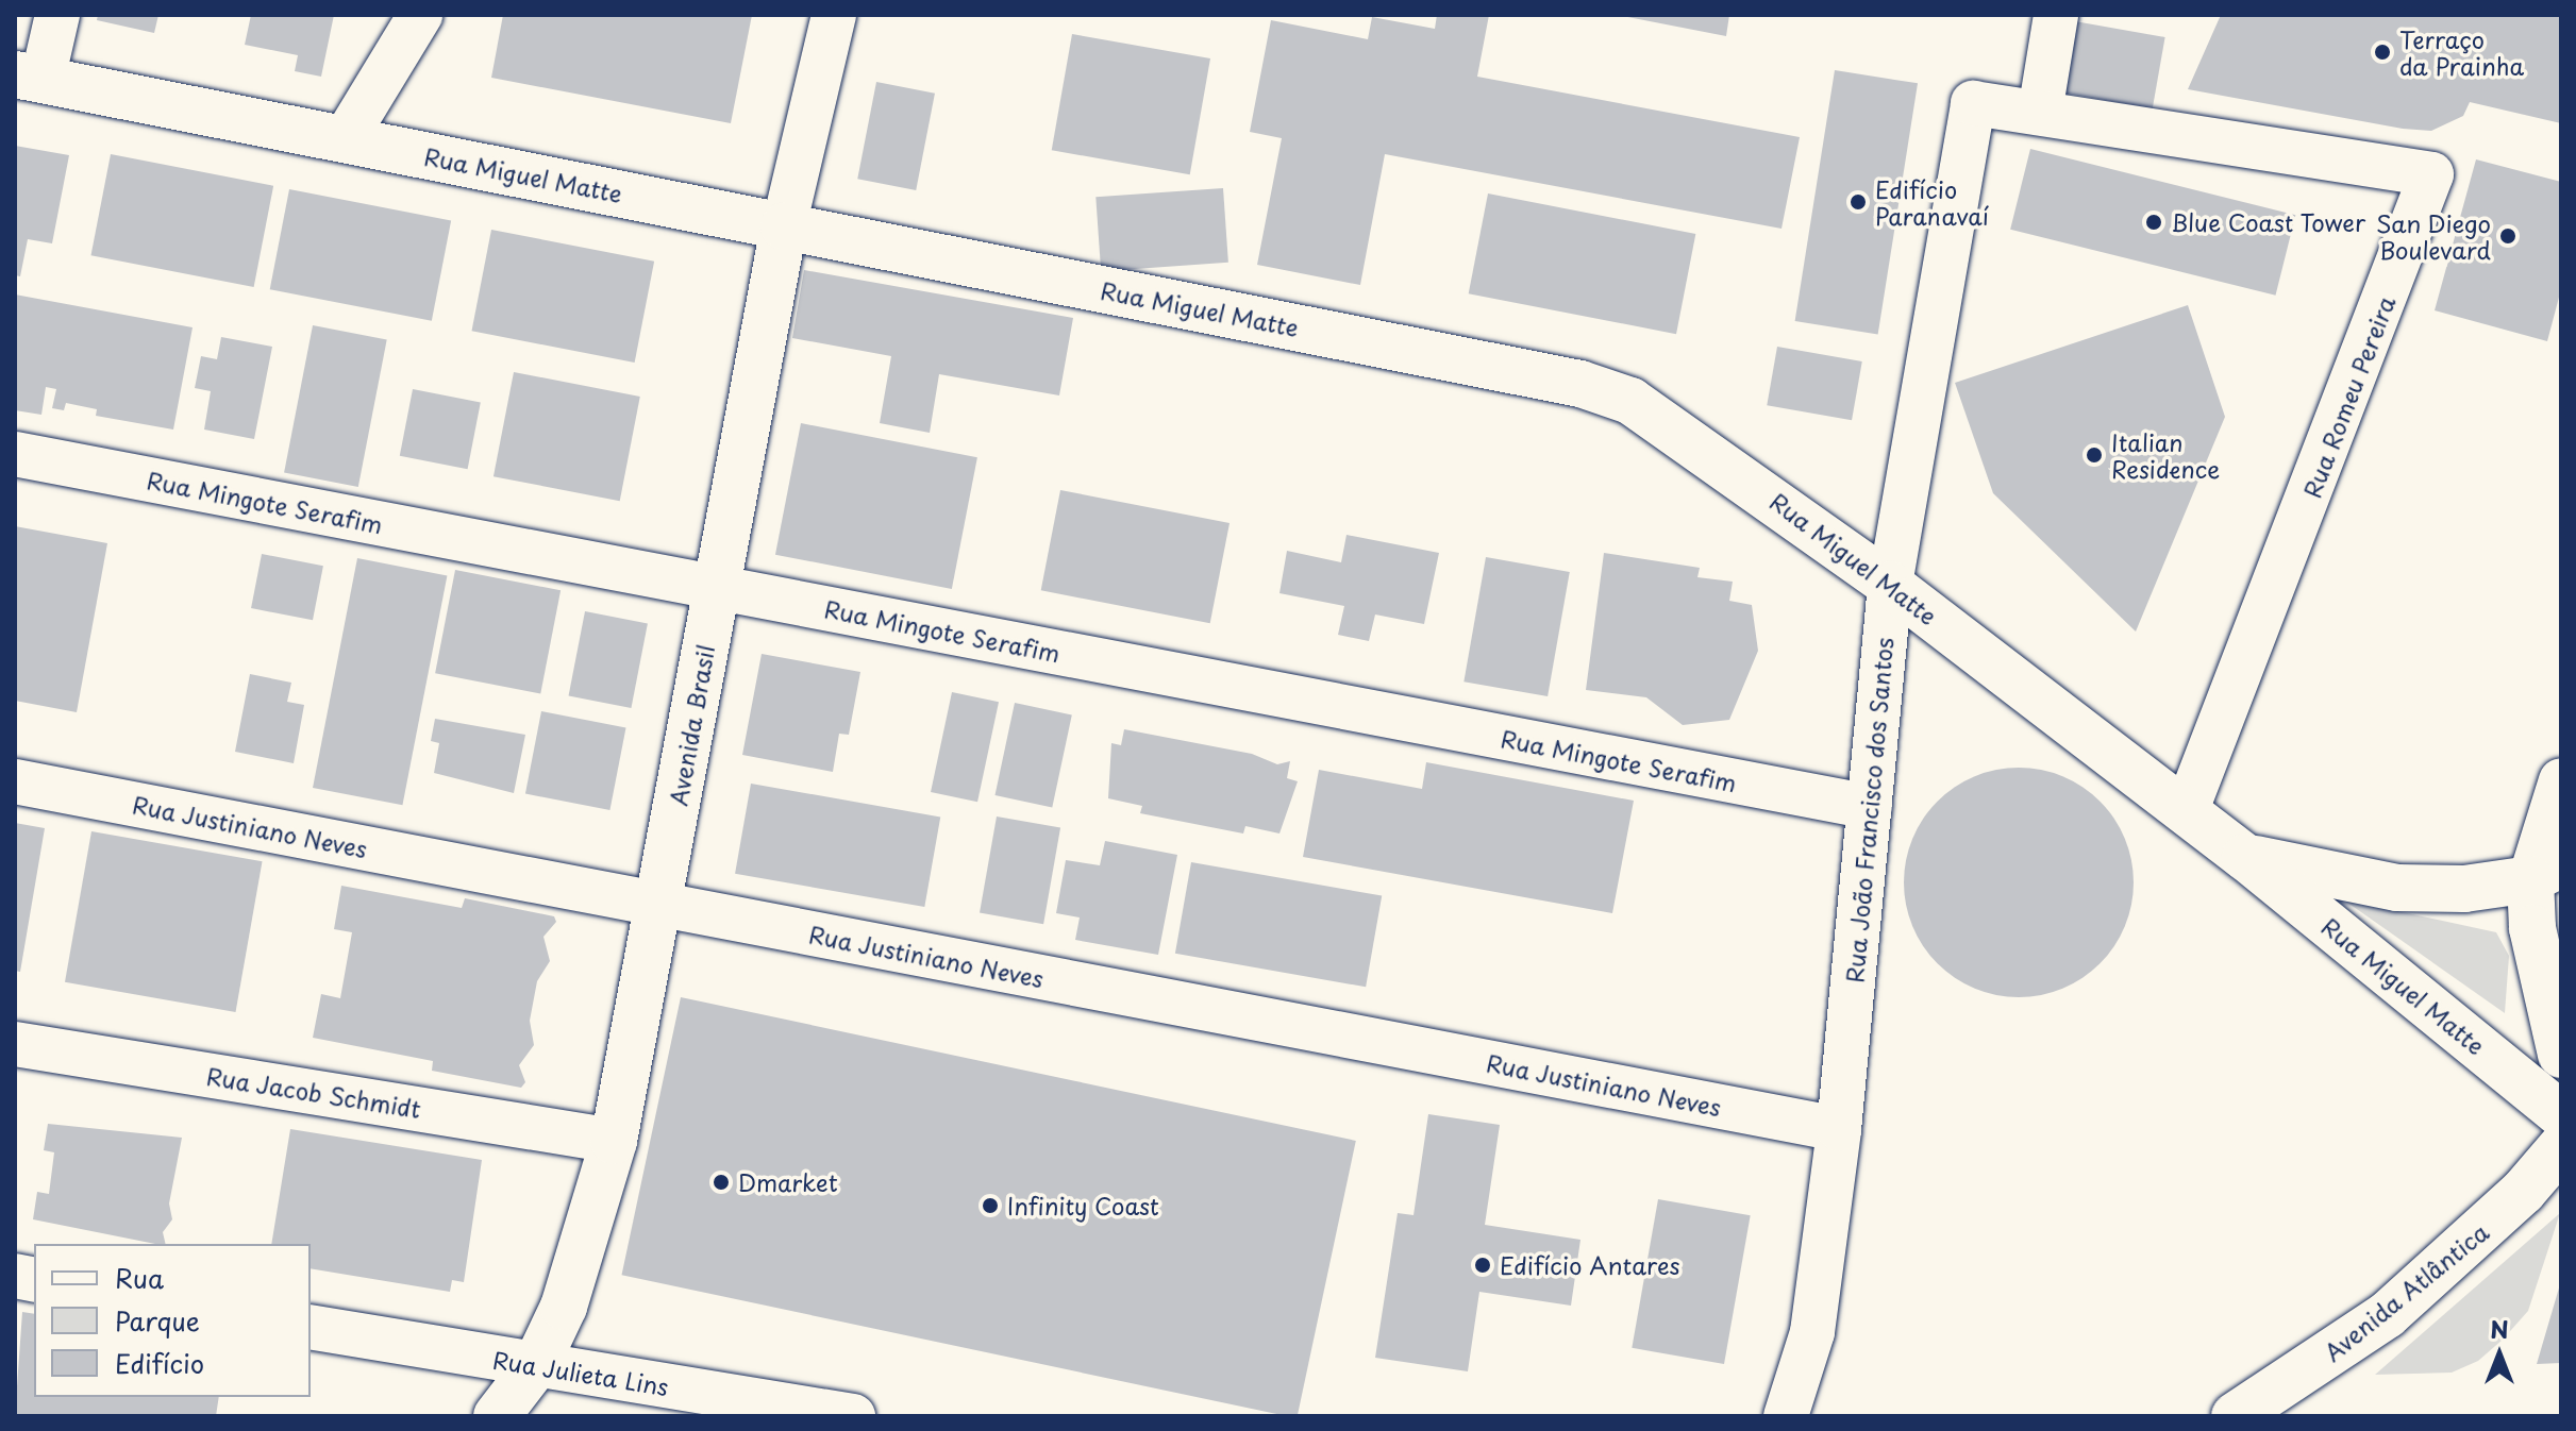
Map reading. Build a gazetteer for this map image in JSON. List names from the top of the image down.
{
  "streets": {
    "main road": ["Rua Miguel Matte", "Avenida Brasil", "Avenida Atlântica"],
    "street": [
      "Rua Romeu Pereira",
      "Rua Mingote Serafim",
      "Rua João Francisco dos Santos",
      "Rua Justiniano Neves",
      "Rua Jacob Schmidt",
      "Rua Julieta Lins"
    ]
  },
  "crossings": [
    ["Rua Miguel Matte", "Rua Romeu Pereira"],
    ["Rua Miguel Matte", "Avenida Brasil"],
    ["Rua Miguel Matte", "Rua João Francisco dos Santos"],
    ["Rua Romeu Pereira", "Rua João Francisco dos Santos"],
    ["Rua Mingote Serafim", "Avenida Brasil"],
    ["Rua Mingote Serafim", "Rua João Francisco dos Santos"],
    ["Avenida Brasil", "Rua Justiniano Neves"],
    ["Avenida Brasil", "Rua Jacob Schmidt"],
    ["Avenida Brasil", "Rua Julieta Lins"],
    ["Rua João Francisco dos Santos", "Rua Justiniano Neves"]
  ],
  "places": [
    "Terraço da Prainha",
    "Edifício Paranavaí",
    "Blue Coast Tower",
    "San Diego Boulevard",
    "Italian Residence",
    "Dmarket",
    "Infinity Coast",
    "Edifício Antares"
  ],
  "legend": ["Rua", "Parque", "Edifício"],
  "north": "top"
}
